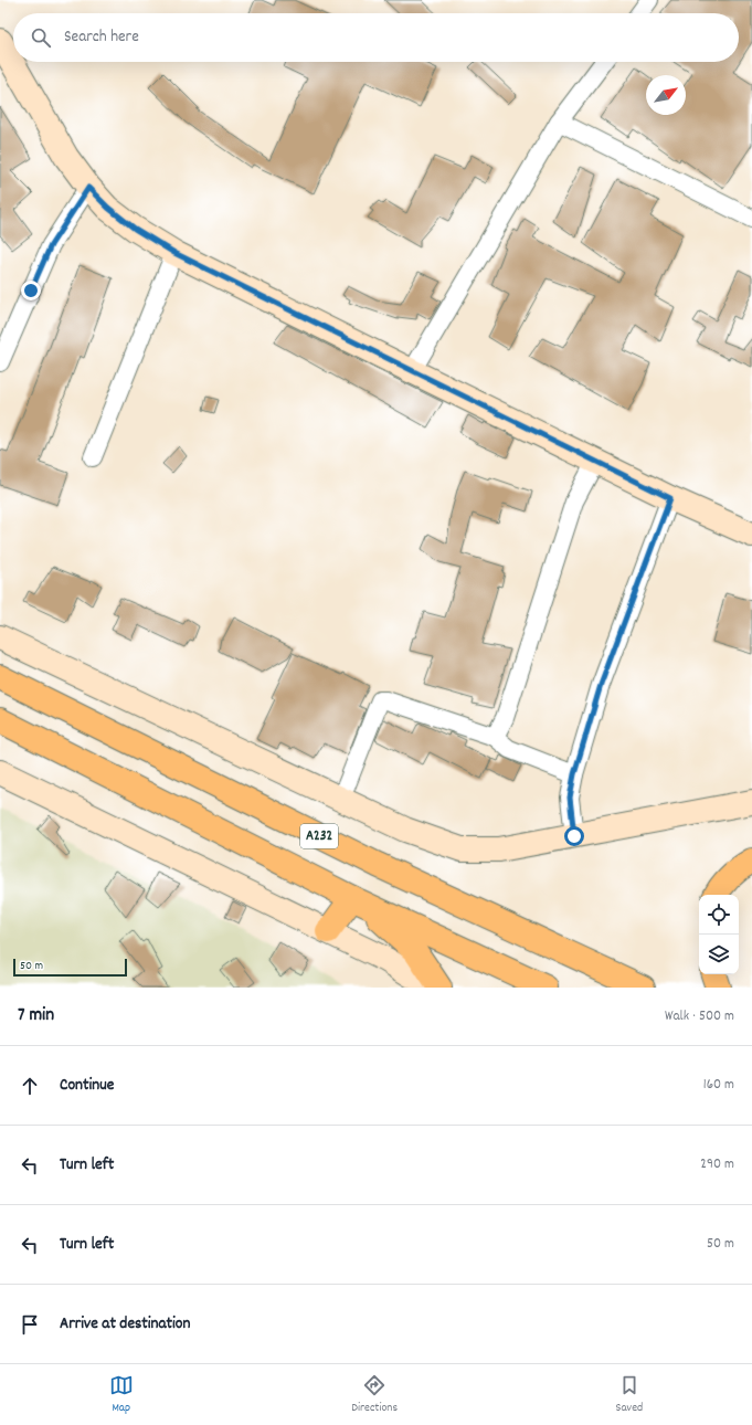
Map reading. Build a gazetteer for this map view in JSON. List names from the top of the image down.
{
  "streets": {
    "highway": ["A232"]
  },
  "scale_bar": "50 m",
  "north": "top right",
  "page": {
    "search": "Search here",
    "scale": "50 m",
    "heading": ["7 min", "Walk · 500 m"],
    "list": [
      ["Continue", "160 m"],
      ["Turn left", "290 m"],
      ["Turn left", "50 m"],
      "Arrive at destination"
    ],
    "nav": ["Map", "Directions", "Saved"]
  }
}
